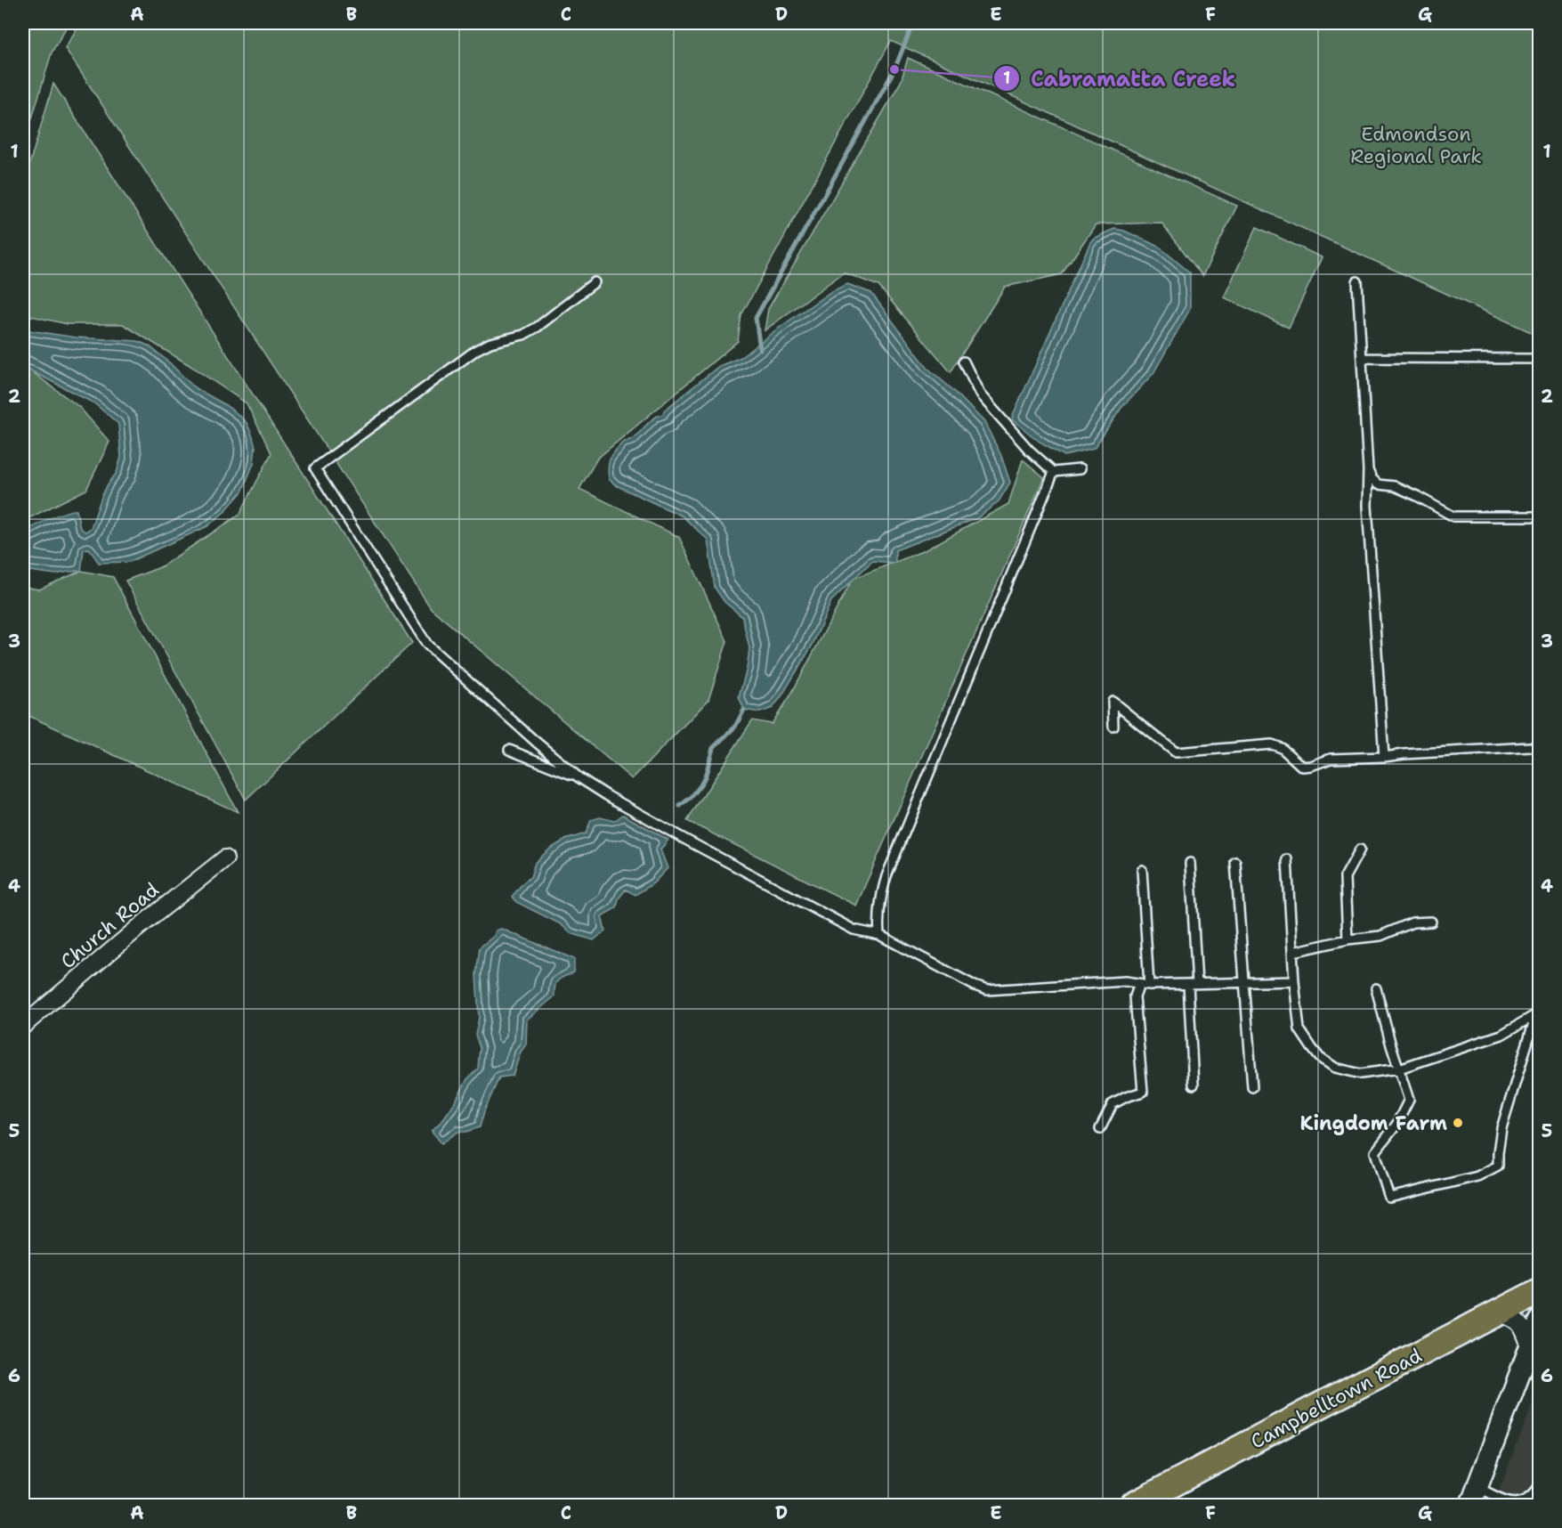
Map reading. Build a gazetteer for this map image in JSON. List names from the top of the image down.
{
  "streets": {
    "main road": ["Campbelltown Road"],
    "street": ["Church Road"]
  },
  "parks": ["Edmondson Regional Park"],
  "places": ["Cabramatta Creek", "Kingdom Farm"],
  "grid": {
    "columns": [
      "A",
      "B",
      "C",
      "D",
      "E",
      "F",
      "G"
    ],
    "rows": [
      "1",
      "2",
      "3",
      "4",
      "5",
      "6"
    ]
  }
}
